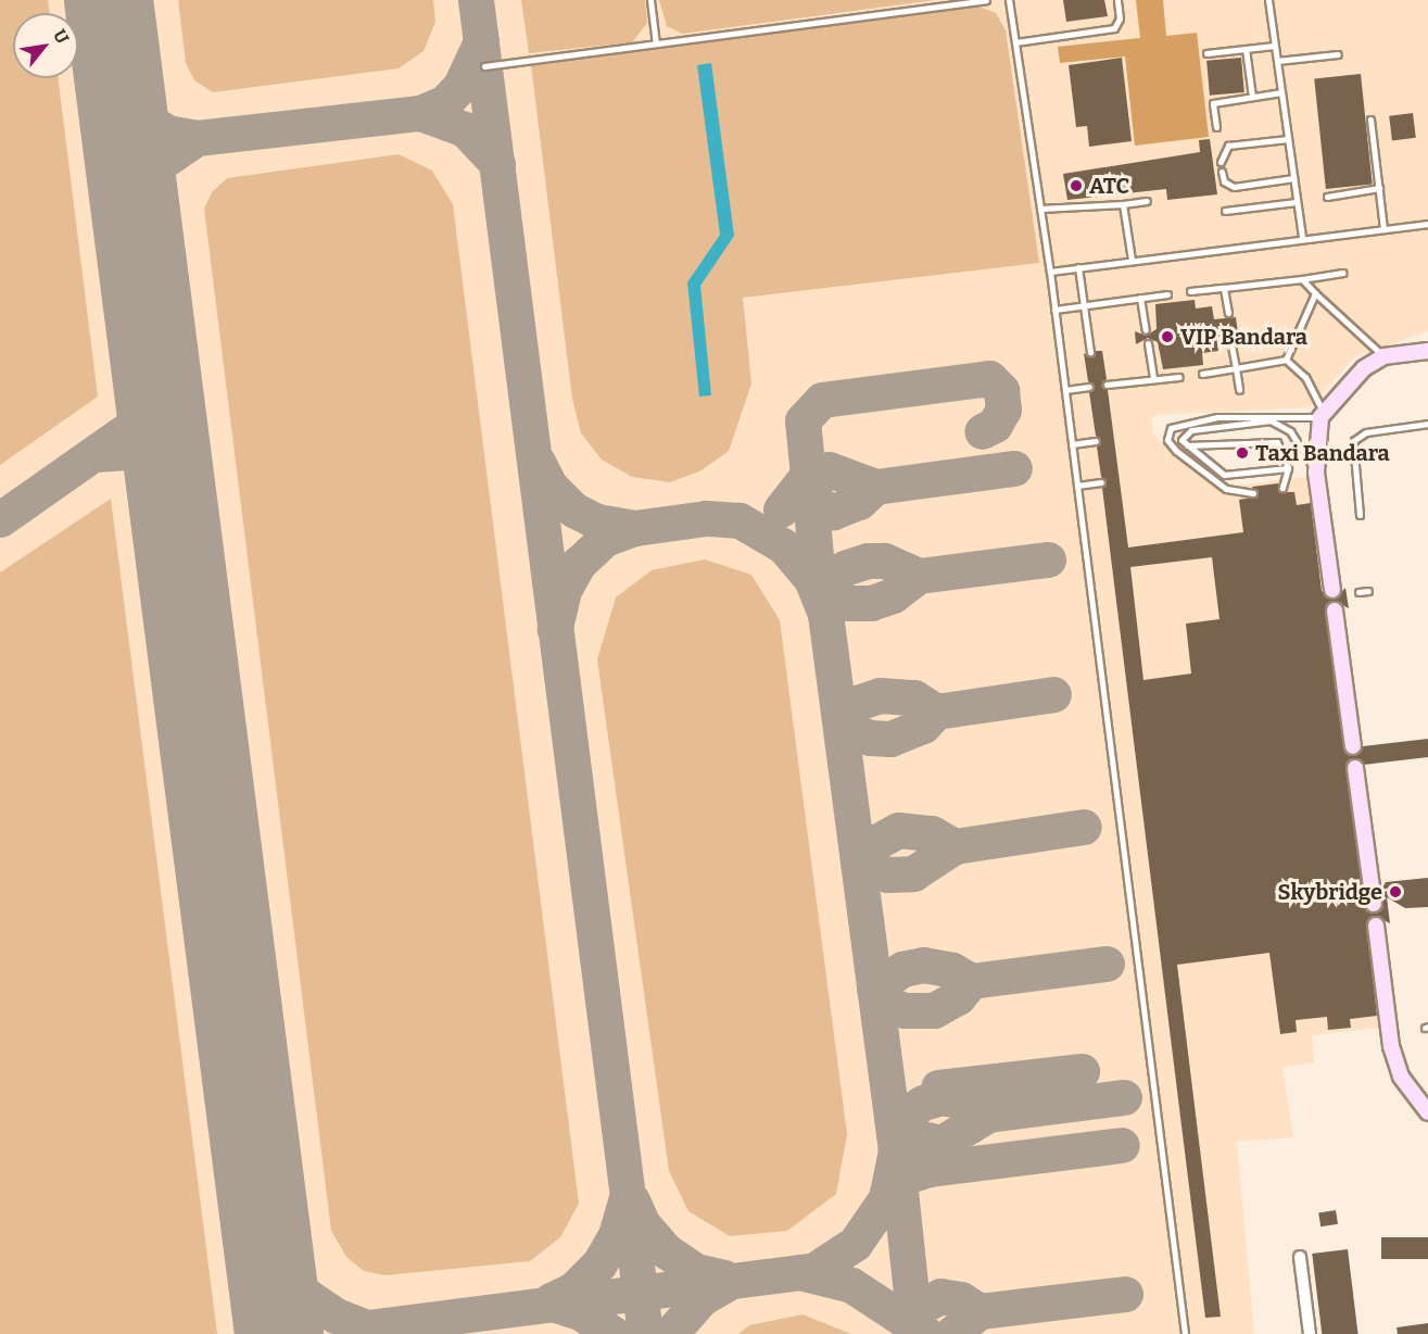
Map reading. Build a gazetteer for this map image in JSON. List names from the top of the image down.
{
  "places": [
    "ATC",
    "VIP Bandara",
    "Taxi Bandara",
    "Skybridge"
  ],
  "north": "top right"
}
